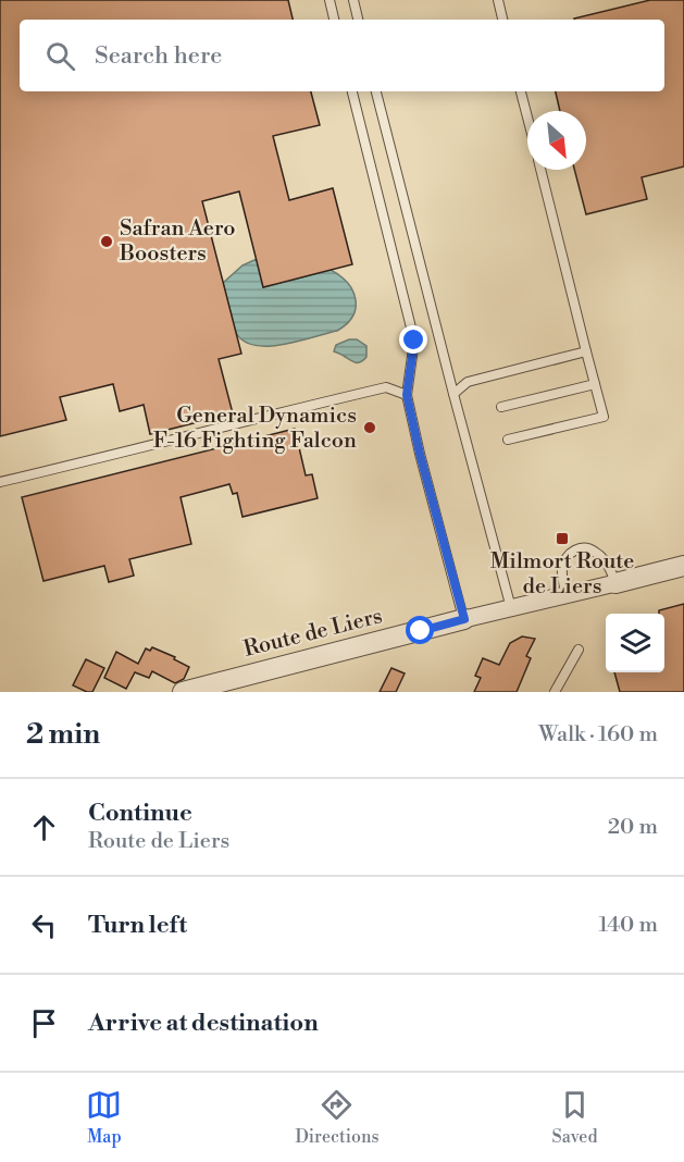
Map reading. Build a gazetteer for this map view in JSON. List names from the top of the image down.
{
  "streets": {
    "street": ["Route de Liers"]
  },
  "places": {
    "other": ["Safran Aero Boosters", "General Dynamics F-16 Fighting Falcon"],
    "transit": ["Milmort Route de Liers"]
  },
  "north": "bottom right",
  "page": {
    "search": "Search here",
    "heading": ["2 min", "Walk · 160 m"],
    "list": [
      ["Continue", "Route de Liers", "20 m"],
      ["Turn left", "140 m"],
      "Arrive at destination"
    ],
    "nav": ["Map", "Directions", "Saved"]
  }
}
